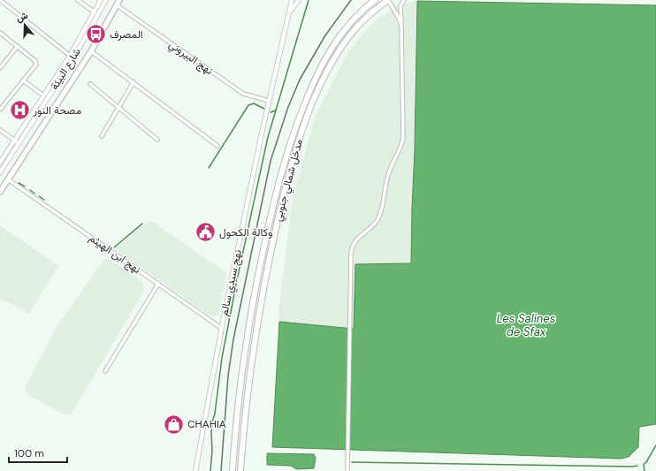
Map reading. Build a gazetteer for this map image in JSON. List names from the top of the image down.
{
  "streets": {
    "highway": ["مدخل شمالي جنوبي"],
    "street": [
      "نهج البيروني",
      "شارع البيئة",
      "نهج ابن الهيثم",
      "نهج سيدي سالم"
    ]
  },
  "crossings": [
    ["نهج البيروني", "نهج سيدي سالم"],
    ["نهج ابن الهيثم", "نهج سيدي سالم"]
  ],
  "water": ["Les Salines de Sfax"],
  "places": {
    "bus stop": ["المصرف"],
    "hospital": ["مصحة النور"],
    "public building": ["وكالة الكحول"],
    "shop": ["CHAHIA"]
  },
  "scale_bar": "100 m",
  "north": "top"
}
